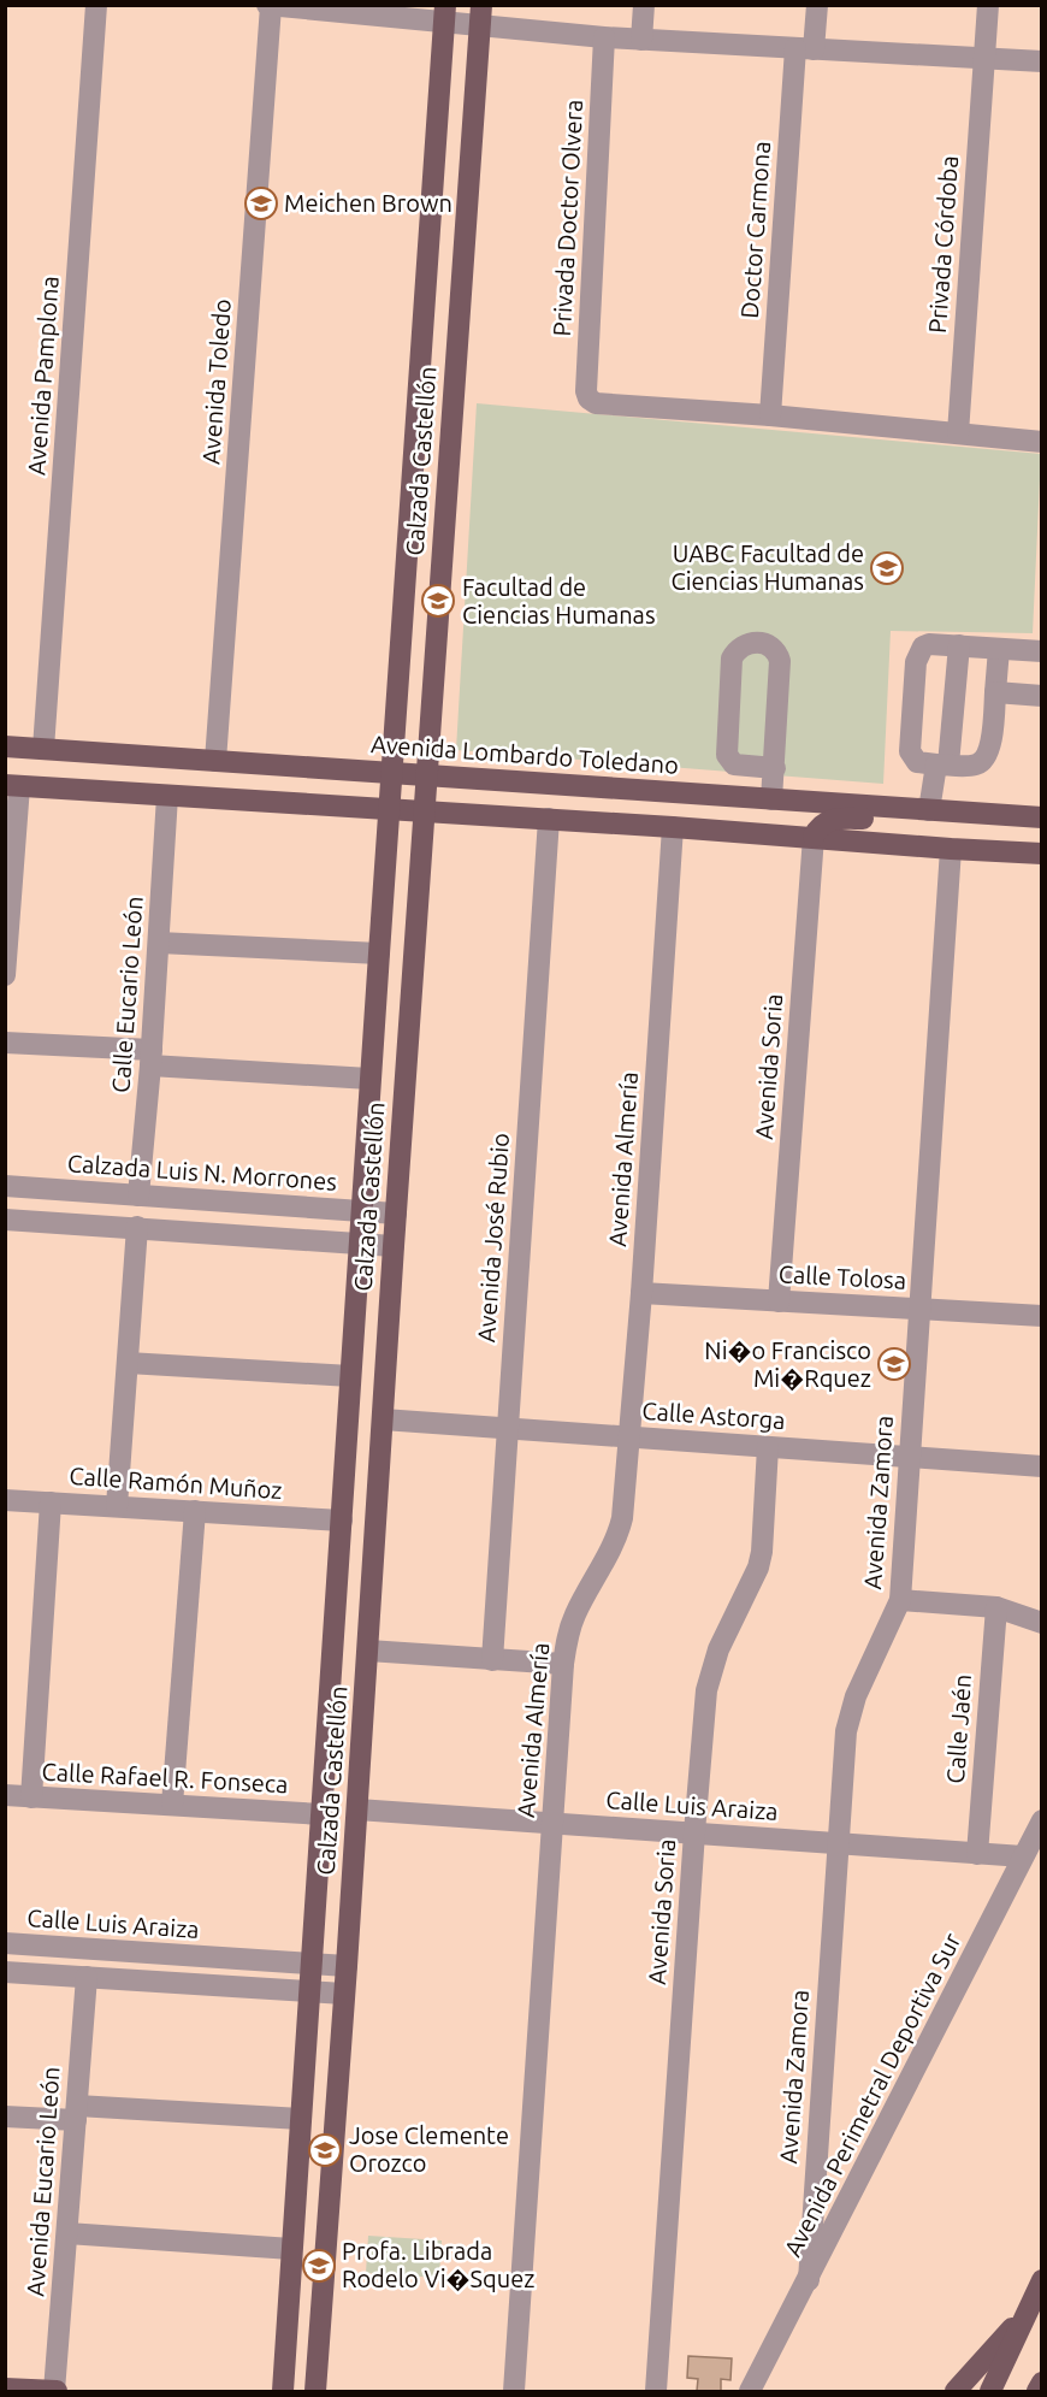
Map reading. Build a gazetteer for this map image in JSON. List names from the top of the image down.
{
  "streets": {
    "main road": ["Calzada Castellón", "Avenida Lombardo Toledano"],
    "street": [
      "Privada Doctor Olvera",
      "Doctor Carmona",
      "Privada Córdoba",
      "Avenida Pamplona",
      "Avenida Toledo",
      "Calle Eucario León",
      "Avenida Soria",
      "Avenida Almería",
      "Calzada Luis N. Morrones",
      "Avenida José Rubio",
      "Calle Tolosa",
      "Calle Astorga",
      "Calle Ramón Muñoz",
      "Avenida Zamora",
      "Calle Jaén",
      "Calle Rafael R. Fonseca",
      "Calle Luis Araiza",
      "Avenida Perimetral Deportiva Sur",
      "Avenida Eucario León"
    ]
  },
  "crossings": [
    ["Privada Doctor Olvera", "Doctor Carmona"],
    ["Avenida Pamplona", "Avenida Lombardo Toledano"],
    ["Avenida Toledo", "Avenida Lombardo Toledano"],
    ["Calzada Castellón", "Avenida Lombardo Toledano"],
    ["Calzada Castellón", "Calzada Luis N. Morrones"],
    ["Calzada Castellón", "Calle Astorga"],
    ["Calzada Castellón", "Calle Ramón Muñoz"],
    ["Calzada Castellón", "Calle Rafael R. Fonseca"],
    ["Calzada Castellón", "Calle Luis Araiza"],
    ["Calle Eucario León", "Calzada Luis N. Morrones"],
    ["Avenida Soria", "Calle Tolosa"],
    ["Avenida Soria", "Calle Astorga"],
    ["Avenida Soria", "Calle Luis Araiza"],
    ["Avenida Almería", "Calle Tolosa"],
    ["Avenida Almería", "Calle Astorga"],
    ["Avenida Almería", "Calle Luis Araiza"],
    ["Avenida José Rubio", "Calle Astorga"],
    ["Calle Tolosa", "Avenida Zamora"],
    ["Calle Astorga", "Avenida Zamora"],
    ["Avenida Zamora", "Calle Luis Araiza"],
    ["Avenida Zamora", "Avenida Perimetral Deportiva Sur"],
    ["Calle Jaén", "Calle Luis Araiza"],
    ["Calle Luis Araiza", "Avenida Perimetral Deportiva Sur"]
  ],
  "places": {
    "school or university": [
      "Meichen Brown",
      "UABC Facultad de Ciencias Humanas",
      "Facultad de Ciencias Humanas",
      "Ni�o Francisco Mi�Rquez",
      "Jose Clemente Orozco",
      "Profa. Librada Rodelo Vi�Squez"
    ]
  }
}
